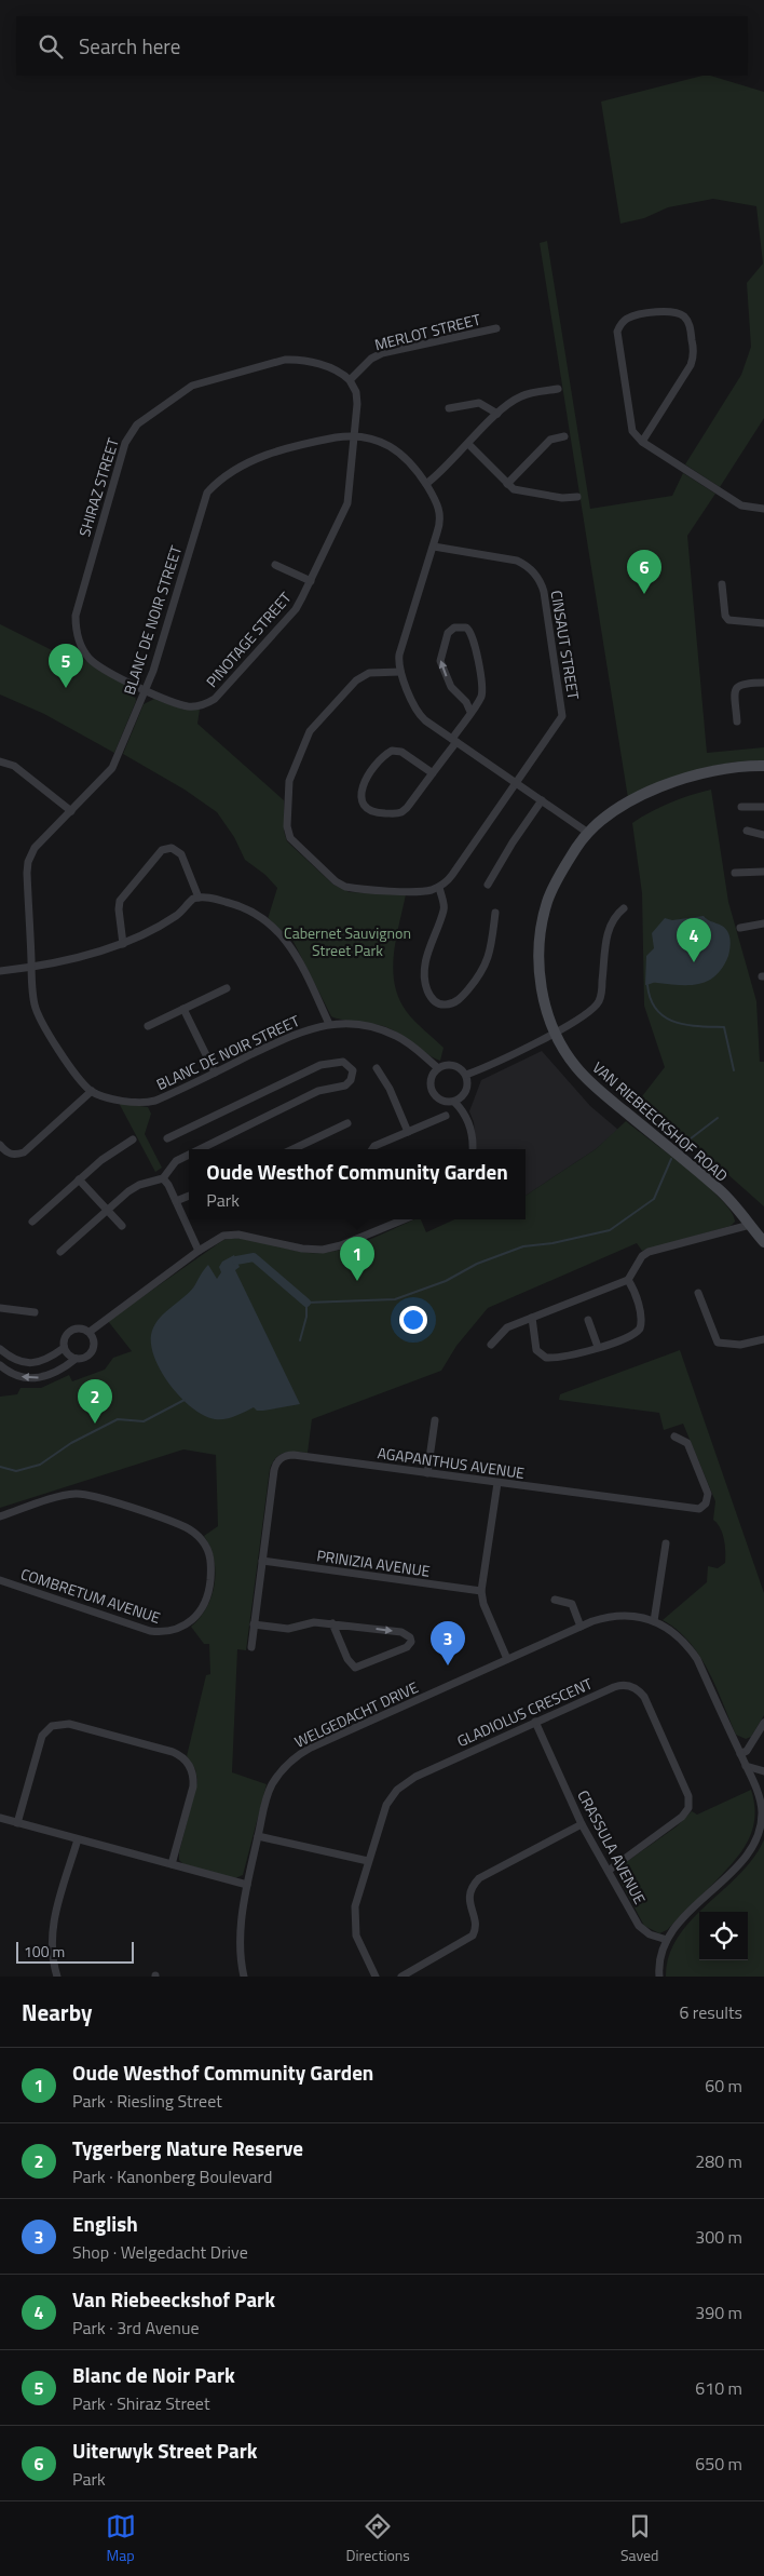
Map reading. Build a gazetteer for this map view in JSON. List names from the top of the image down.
{
  "streets": {
    "street": [
      "MERLOT STREET",
      "SHIRAZ STREET",
      "BLANC DE NOIR STREET",
      "PINOTAGE STREET",
      "CINSAUT STREET",
      "VAN RIEBEECKSHOF ROAD",
      "AGAPANTHUS AVENUE",
      "PRINIZIA AVENUE",
      "COMBRETUM AVENUE",
      "GLADIOLUS CRESCENT",
      "WELGEDACHT DRIVE",
      "CRASSULA AVENUE"
    ]
  },
  "crossings": [
    ["MERLOT STREET", "SHIRAZ STREET"],
    ["SHIRAZ STREET", "BLANC DE NOIR STREET"],
    ["SHIRAZ STREET", "PINOTAGE STREET"],
    ["BLANC DE NOIR STREET", "PINOTAGE STREET"],
    ["BLANC DE NOIR STREET", "CINSAUT STREET"],
    ["BLANC DE NOIR STREET", "VAN RIEBEECKSHOF ROAD"],
    ["AGAPANTHUS AVENUE", "PRINIZIA AVENUE"],
    ["GLADIOLUS CRESCENT", "CRASSULA AVENUE"],
    ["WELGEDACHT DRIVE", "CRASSULA AVENUE"]
  ],
  "parks": ["Cabernet Sauvignon Street Park"],
  "scale_bar": "100 m",
  "page": {
    "search": "Search here",
    "pins": [
      "6",
      "5",
      "4",
      "1",
      "2",
      "3"
    ],
    "popup": ["Oude Westhof Community Garden", "Park"],
    "scale": "100 m",
    "heading": ["Nearby", "6 results"],
    "list": [
      {
        "mark": "1",
        "name": "Oude Westhof Community Garden",
        "note": "Park · Riesling Street",
        "value": "60 m"
      },
      {
        "mark": "2",
        "name": "Tygerberg Nature Reserve",
        "note": "Park · Kanonberg Boulevard",
        "value": "280 m"
      },
      {
        "mark": "3",
        "name": "English",
        "note": "Shop · Welgedacht Drive",
        "value": "300 m"
      },
      {
        "mark": "4",
        "name": "Van Riebeeckshof Park",
        "note": "Park · 3rd Avenue",
        "value": "390 m"
      },
      {
        "mark": "5",
        "name": "Blanc de Noir Park",
        "note": "Park · Shiraz Street",
        "value": "610 m"
      },
      {
        "mark": "6",
        "name": "Uiterwyk Street Park",
        "note": "Park",
        "value": "650 m"
      }
    ],
    "nav": ["Map", "Directions", "Saved"]
  }
}
